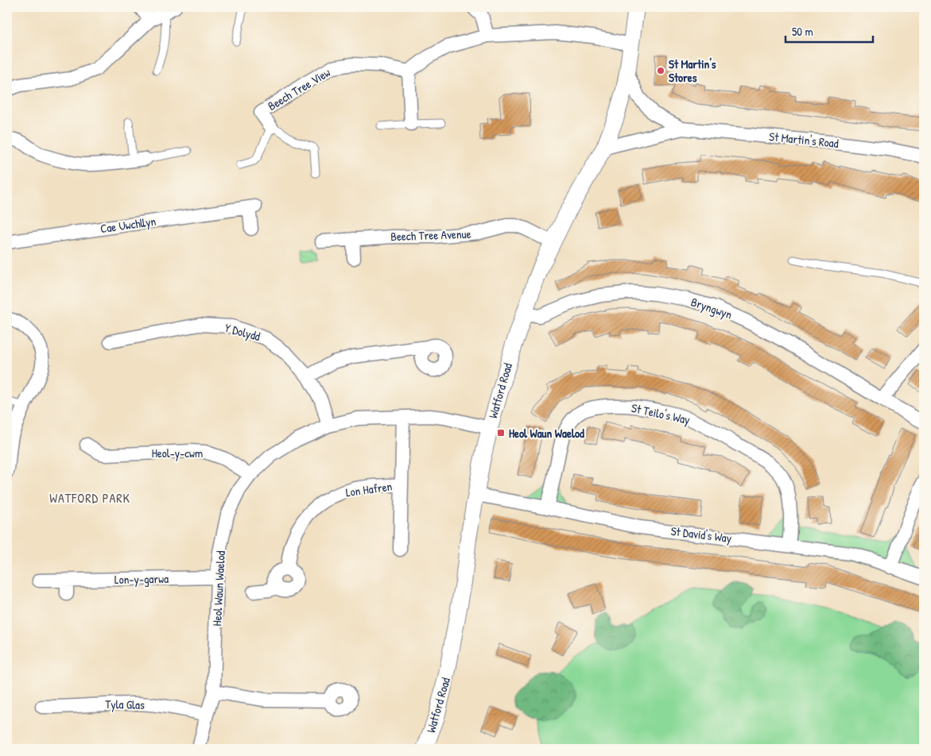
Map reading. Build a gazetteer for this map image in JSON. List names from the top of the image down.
{
  "streets": {
    "street": [
      "Beech Tree View",
      "St Martin's Road",
      "Cae Uwchllyn",
      "Beech Tree Avenue",
      "Bryngwyn",
      "Y Dolydd",
      "Watford Road",
      "St Teilo's Way",
      "Heol-y-cwm",
      "Lon Hafren",
      "St David's Way",
      "Lon-y-garwa",
      "Heol Waun Waelod",
      "Tyla Glas"
    ]
  },
  "crossings": [
    ["St Martin's Road", "Watford Road"],
    ["Beech Tree Avenue", "Watford Road"],
    ["Bryngwyn", "Watford Road"],
    ["Y Dolydd", "Heol Waun Waelod"],
    ["Watford Road", "St David's Way"],
    ["Watford Road", "Heol Waun Waelod"],
    ["St Teilo's Way", "St David's Way"],
    ["Heol-y-cwm", "Heol Waun Waelod"],
    ["Lon-y-garwa", "Heol Waun Waelod"],
    ["Heol Waun Waelod", "Tyla Glas"]
  ],
  "districts": ["WATFORD PARK"],
  "places": {
    "other": ["St Martin's Stores"],
    "transit": ["Heol Waun Waelod"]
  },
  "scale_bar": "50 m"
}
